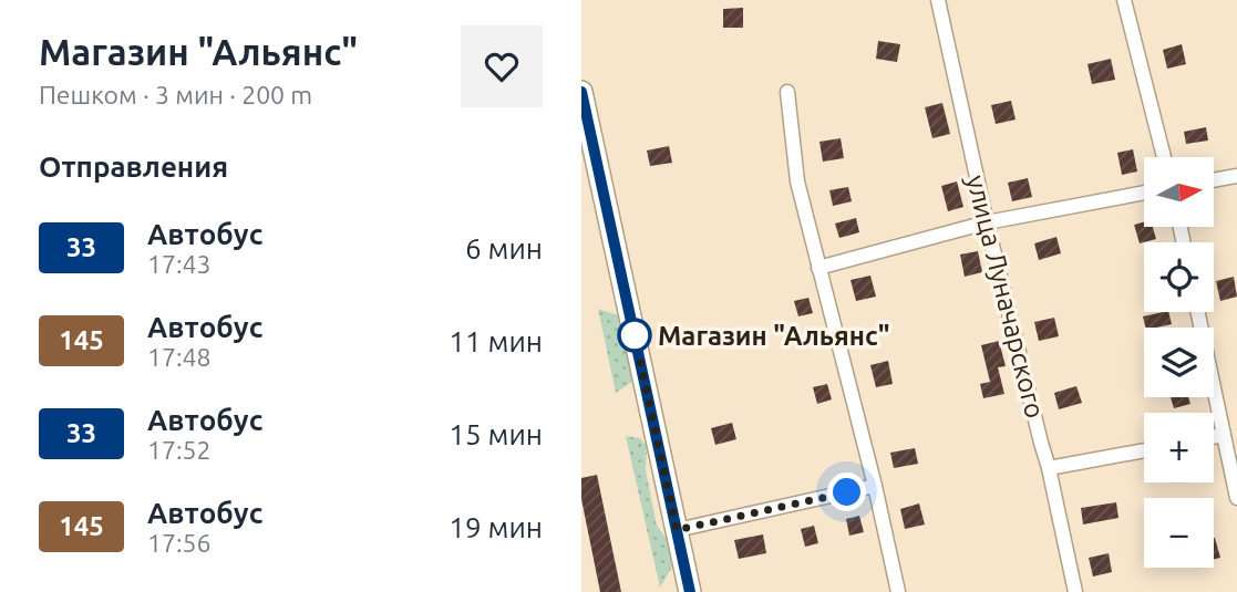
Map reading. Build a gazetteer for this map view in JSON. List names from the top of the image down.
{
  "streets": {
    "street": ["улица Луначарского"]
  },
  "places": ["Магазин \"Альянс\""],
  "lines": ["bus line 33"],
  "north": "right",
  "page": {
    "heading": [
      ["Магазин \"Альянс\"", "Пешком · 3 мин · 200 m"],
      "Отправления"
    ],
    "map_buttons": ["+", "−"],
    "list": [
      {
        "mark": "33",
        "name": "Автобус",
        "note": "17:43",
        "value": "6 мин"
      },
      {
        "mark": "145",
        "name": "Автобус",
        "note": "17:48",
        "value": "11 мин"
      },
      {
        "mark": "33",
        "name": "Автобус",
        "note": "17:52",
        "value": "15 мин"
      },
      {
        "mark": "145",
        "name": "Автобус",
        "note": "17:56",
        "value": "19 мин"
      }
    ]
  }
}
